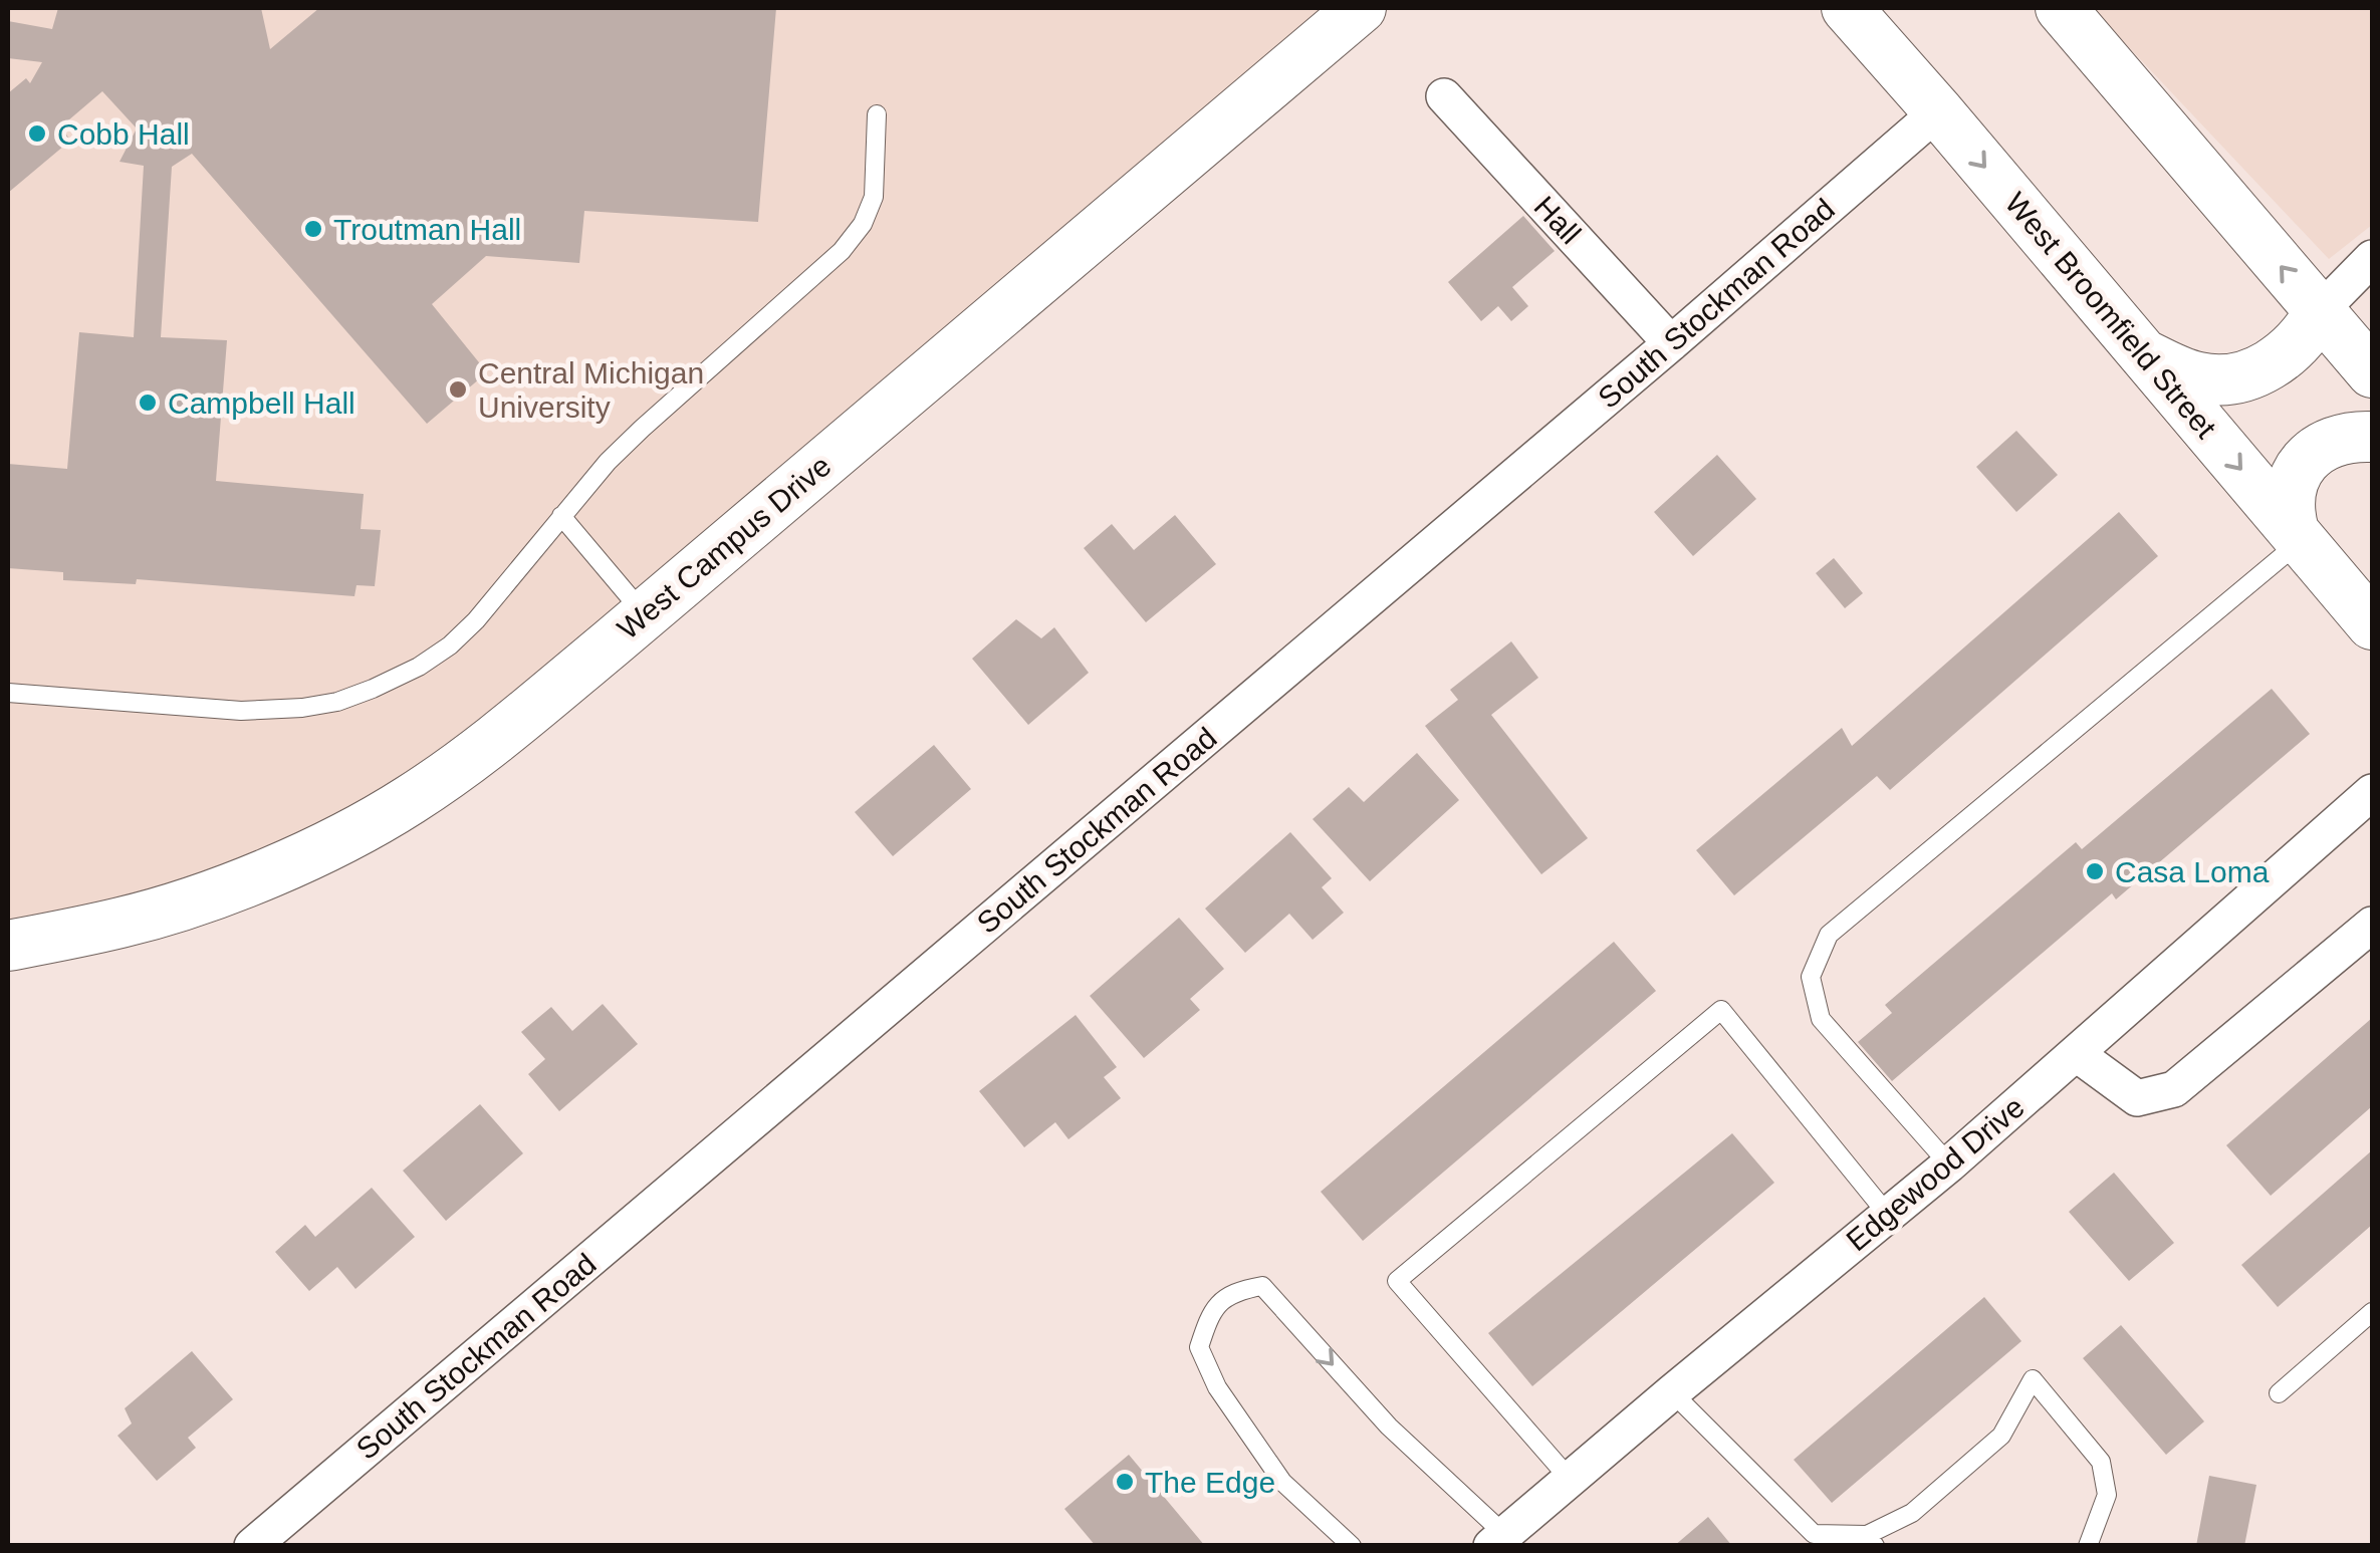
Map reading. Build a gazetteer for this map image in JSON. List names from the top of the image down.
{
  "streets": {
    "main road": ["West Broomfield Street", "West Campus Drive"],
    "street": ["Hall", "South Stockman Road", "Edgewood Drive"]
  },
  "crossings": [
    ["Hall", "South Stockman Road"],
    ["South Stockman Road", "West Broomfield Street"]
  ],
  "places": [
    "Cobb Hall",
    "Troutman Hall",
    "Central Michigan University",
    "Campbell Hall",
    "Casa Loma",
    "The Edge"
  ]
}
